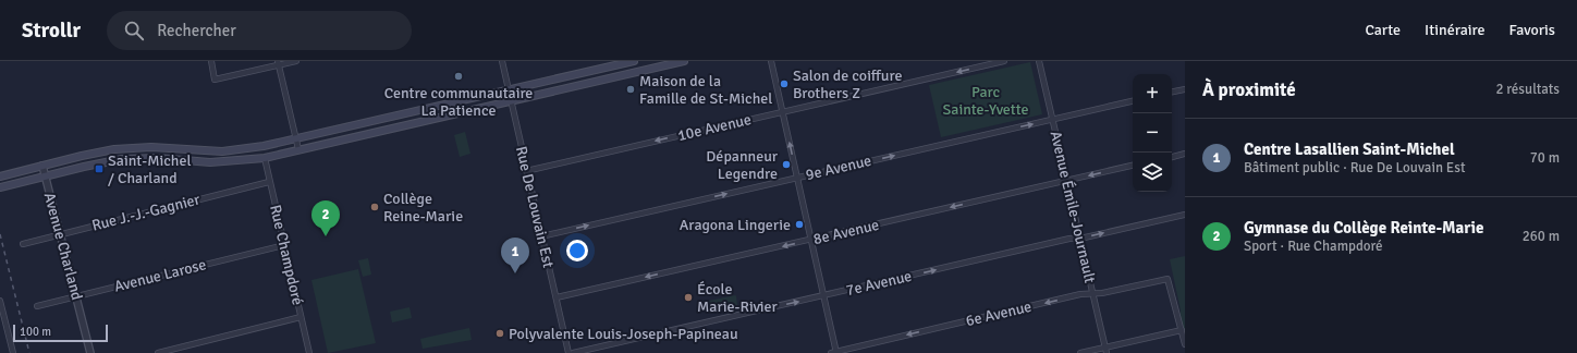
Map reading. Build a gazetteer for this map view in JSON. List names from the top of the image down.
{
  "streets": {
    "street": [
      "10e Avenue",
      "9e Avenue",
      "Rue De Louvain Est",
      "Avenue Émile-Journault",
      "Rue J.-J.-Gagnier",
      "8e Avenue",
      "Avenue Charland",
      "Rue Champdoré",
      "Avenue Larose",
      "7e Avenue",
      "6e Avenue"
    ]
  },
  "crossings": [
    ["10e Avenue", "Rue De Louvain Est"],
    ["9e Avenue", "Rue De Louvain Est"],
    ["9e Avenue", "Avenue Émile-Journault"],
    ["Rue De Louvain Est", "8e Avenue"],
    ["Avenue Émile-Journault", "8e Avenue"],
    ["Avenue Émile-Journault", "7e Avenue"],
    ["Avenue Émile-Journault", "6e Avenue"],
    ["Rue J.-J.-Gagnier", "Avenue Charland"],
    ["Rue J.-J.-Gagnier", "Rue Champdoré"],
    ["Avenue Charland", "Avenue Larose"],
    ["Rue Champdoré", "Avenue Larose"]
  ],
  "one_way": [
    "10e Avenue",
    "9e Avenue",
    "8e Avenue",
    "7e Avenue",
    "6e Avenue"
  ],
  "parks": ["Parc Sainte-Yvette"],
  "places": {
    "other": [
      "Centre communautaire La Patience",
      "Salon de coiffure Brothers Z",
      "Maison de la Famille de St-Michel",
      "Dépanneur Legendre",
      "Collège Reine-Marie",
      "Aragona Lingerie",
      "École Marie-Rivier",
      "Polyvalente Louis-Joseph-Papineau"
    ],
    "transit": ["Saint-Michel / Charland"]
  },
  "scale_bar": "100 m",
  "page": {
    "header": "Strollr",
    "search": "Rechercher",
    "nav": ["Carte", "Itinéraire", "Favoris"],
    "heading": ["À proximité", "2 résultats"],
    "map_buttons": ["+", "−"],
    "list": [
      {
        "mark": "1",
        "name": "Centre Lasallien Saint-Michel",
        "note": "Bâtiment public · Rue De Louvain Est",
        "value": "70 m"
      },
      {
        "mark": "2",
        "name": "Gymnase du Collège Reinte-Marie",
        "note": "Sport · Rue Champdoré",
        "value": "260 m"
      }
    ],
    "pins": ["2", "1"],
    "scale": "100 m"
  }
}
